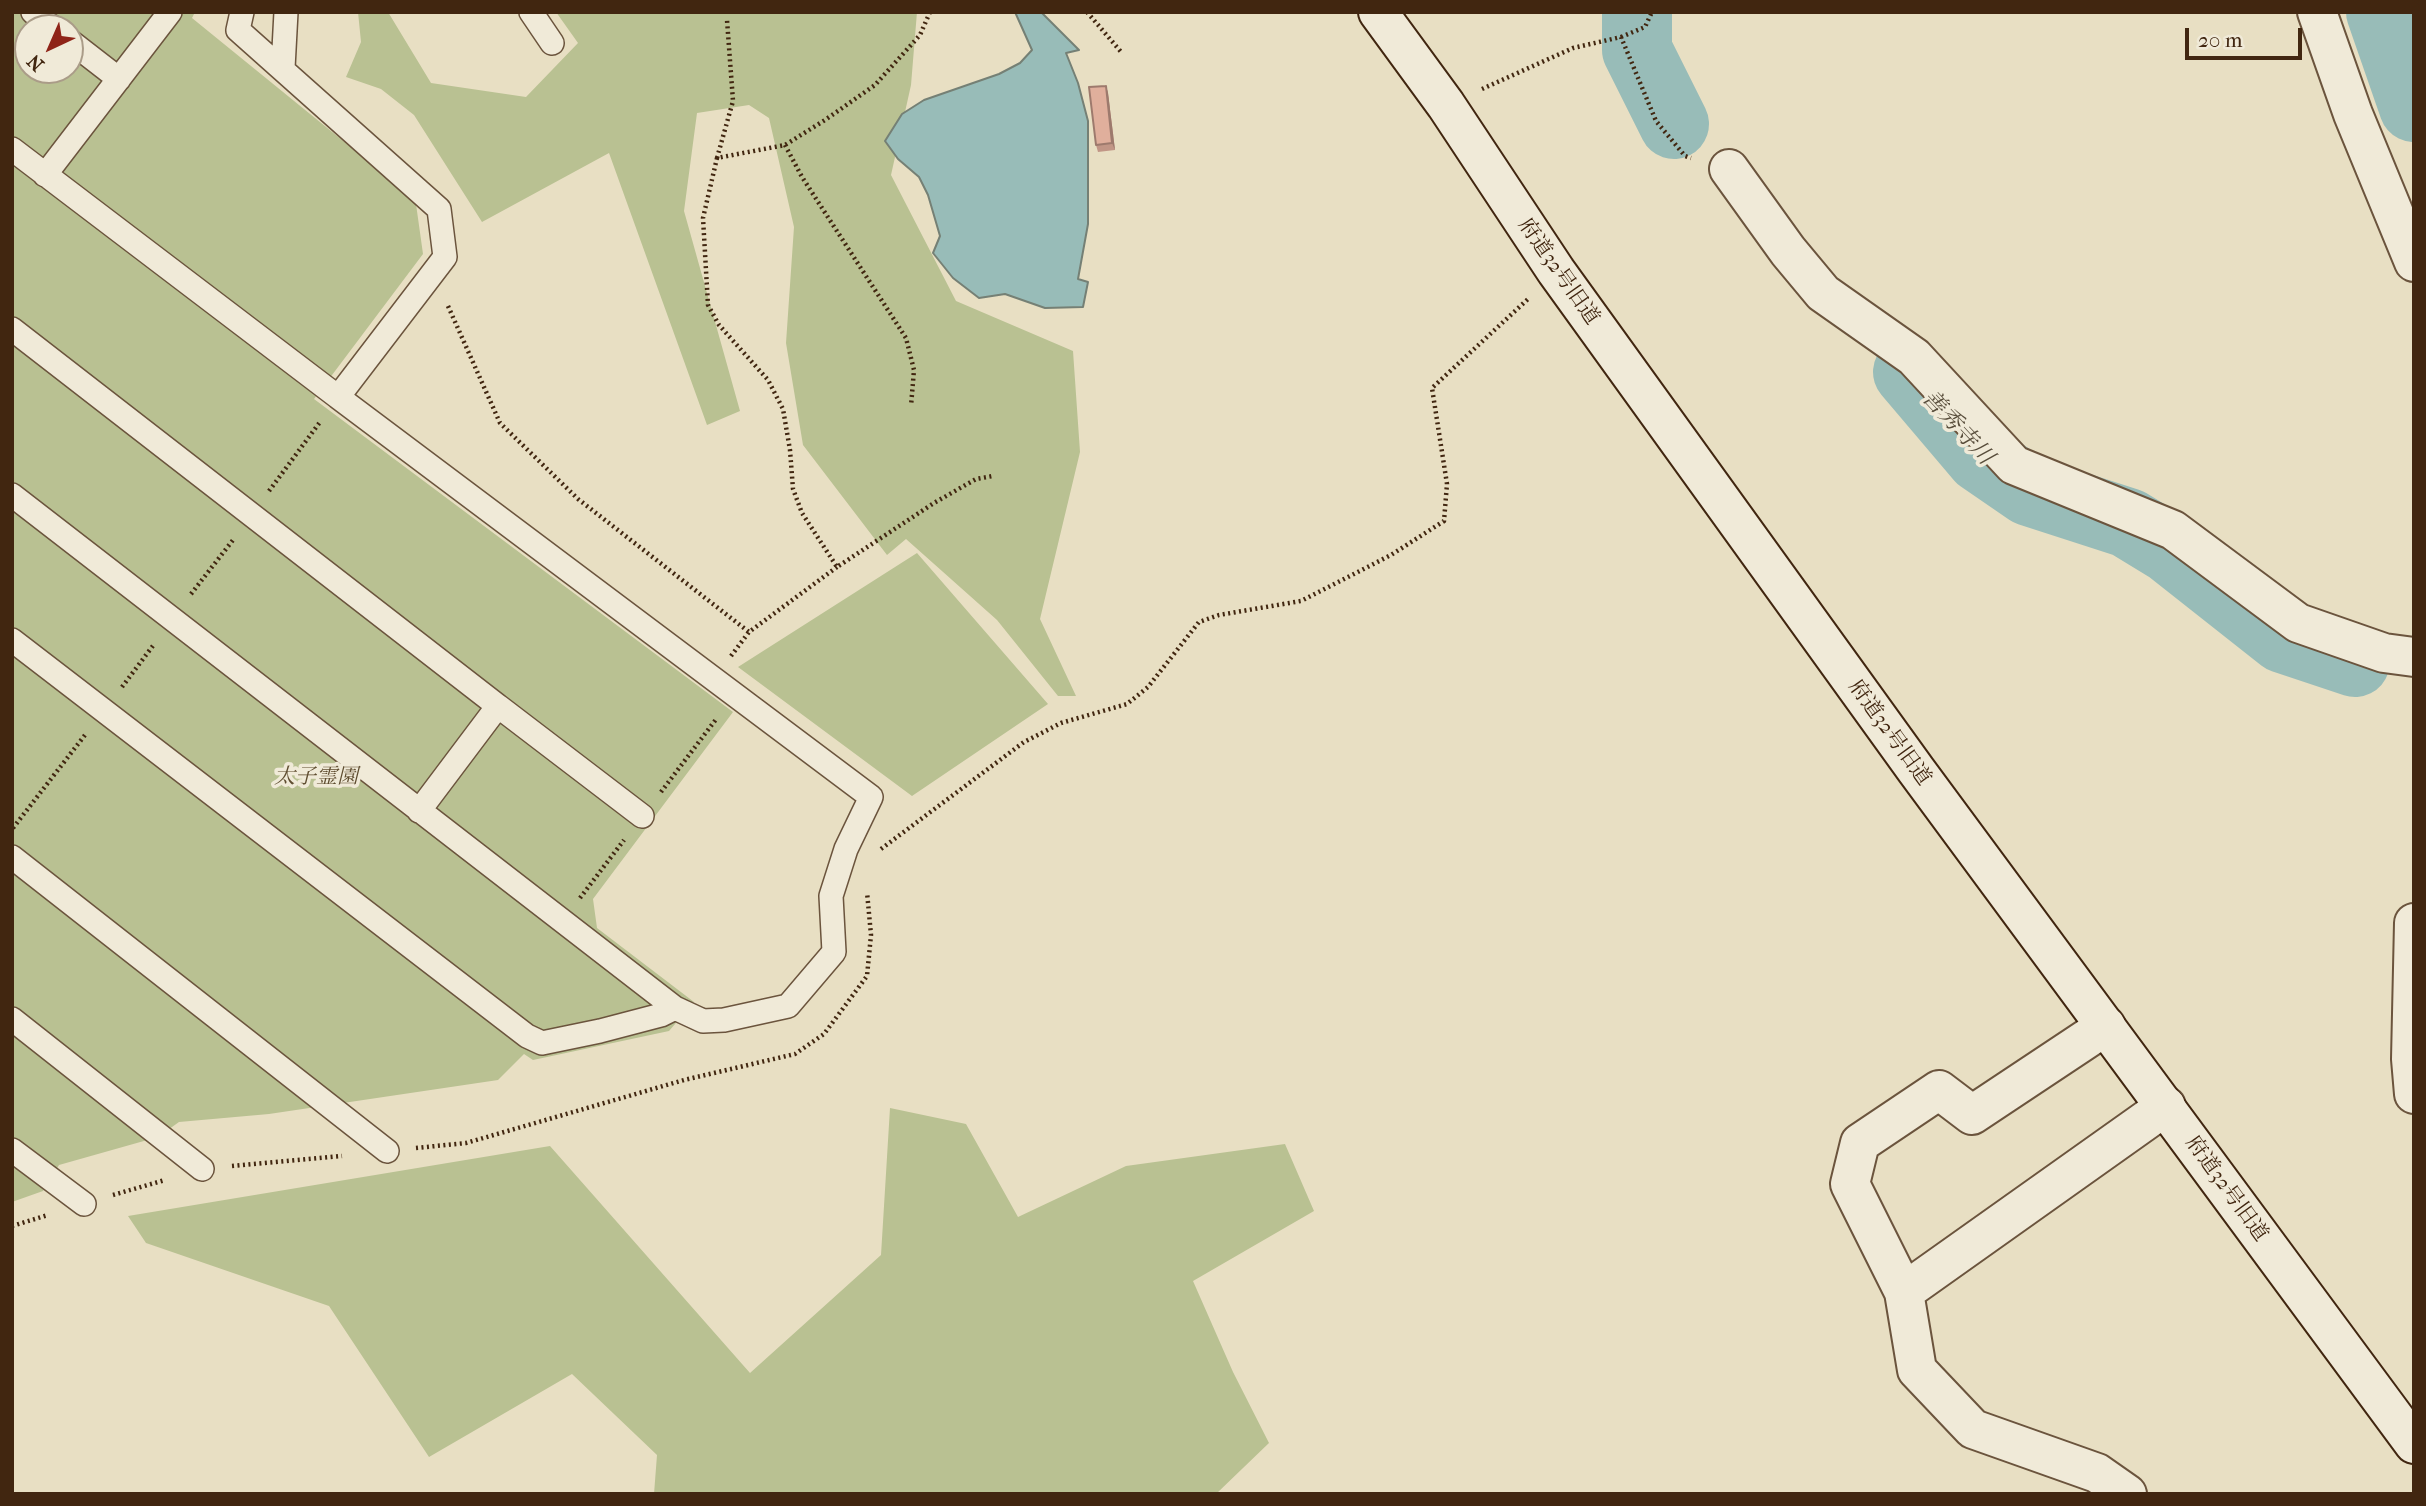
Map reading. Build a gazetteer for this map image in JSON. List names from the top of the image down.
{
  "streets": {
    "street": ["府道32号旧道"]
  },
  "water": ["善秀寺川"],
  "parks": ["太子霊園"],
  "scale_bar": "20 m",
  "north": "bottom left"
}
